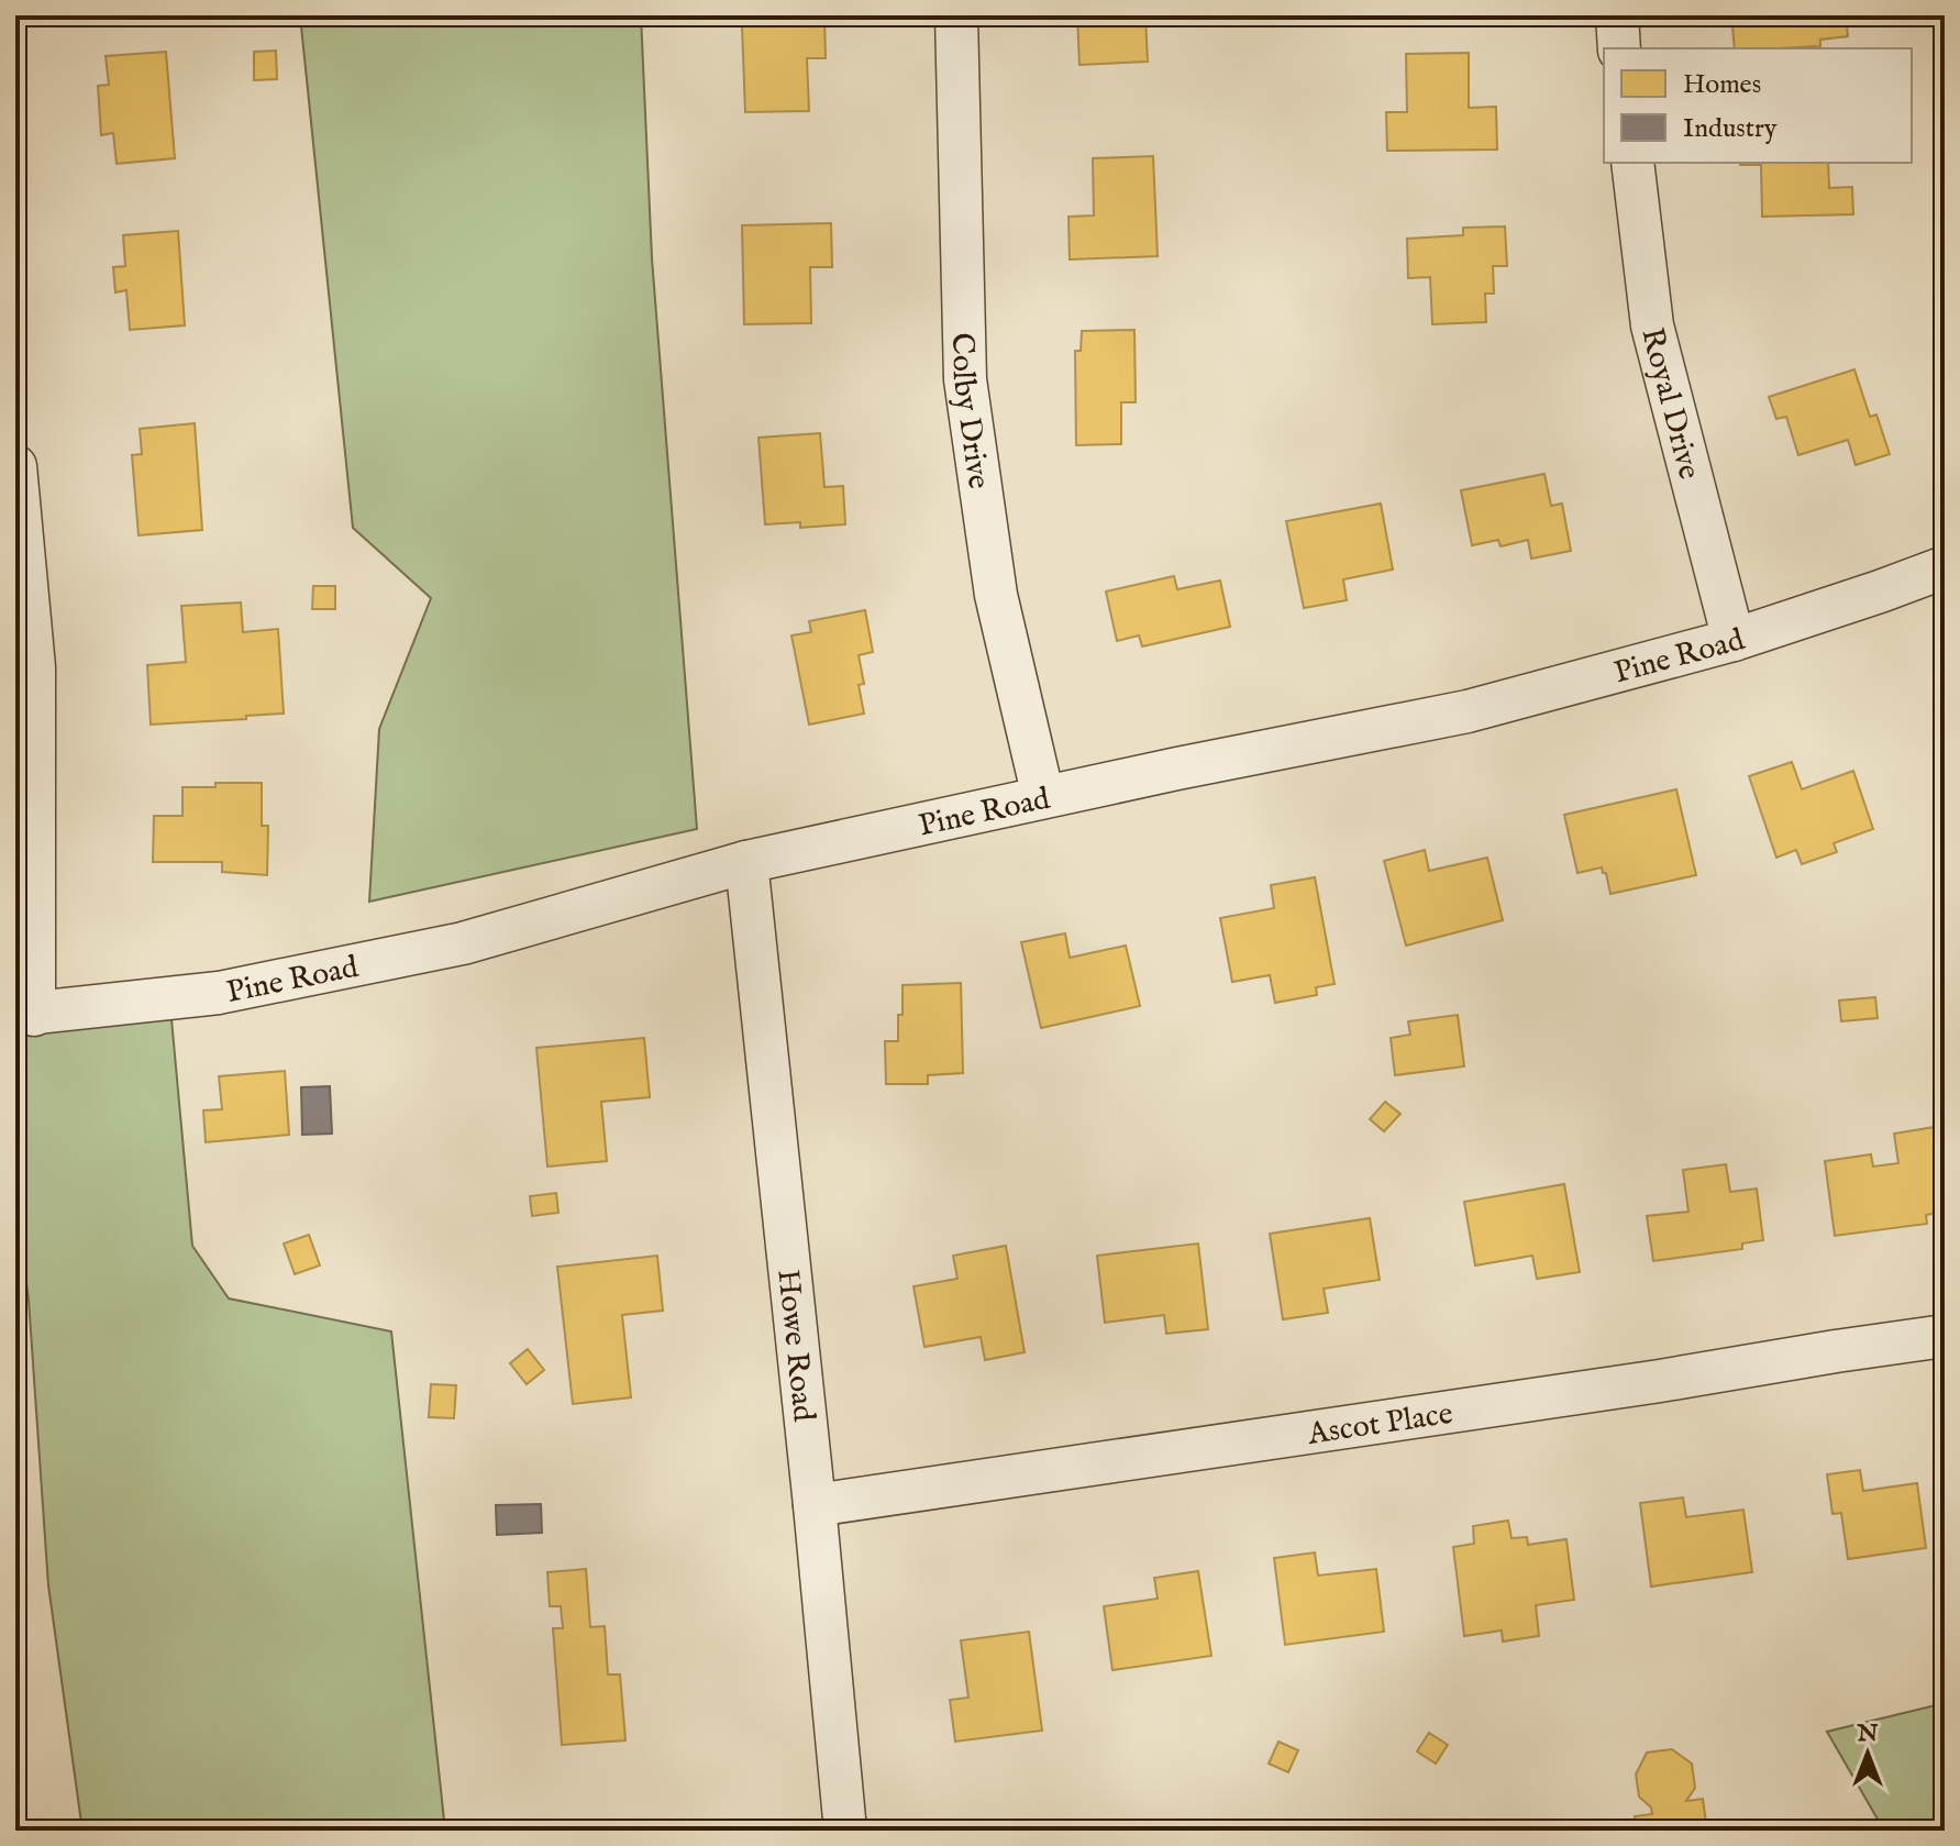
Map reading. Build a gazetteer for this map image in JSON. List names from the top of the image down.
{
  "streets": {
    "street": [
      "Royal Drive",
      "Colby Drive",
      "Pine Road",
      "Howe Road",
      "Ascot Place"
    ]
  },
  "crossings": [
    ["Royal Drive", "Pine Road"],
    ["Colby Drive", "Pine Road"],
    ["Pine Road", "Howe Road"],
    ["Howe Road", "Ascot Place"]
  ],
  "legend": ["Homes", "Industry"],
  "north": "top"
}
